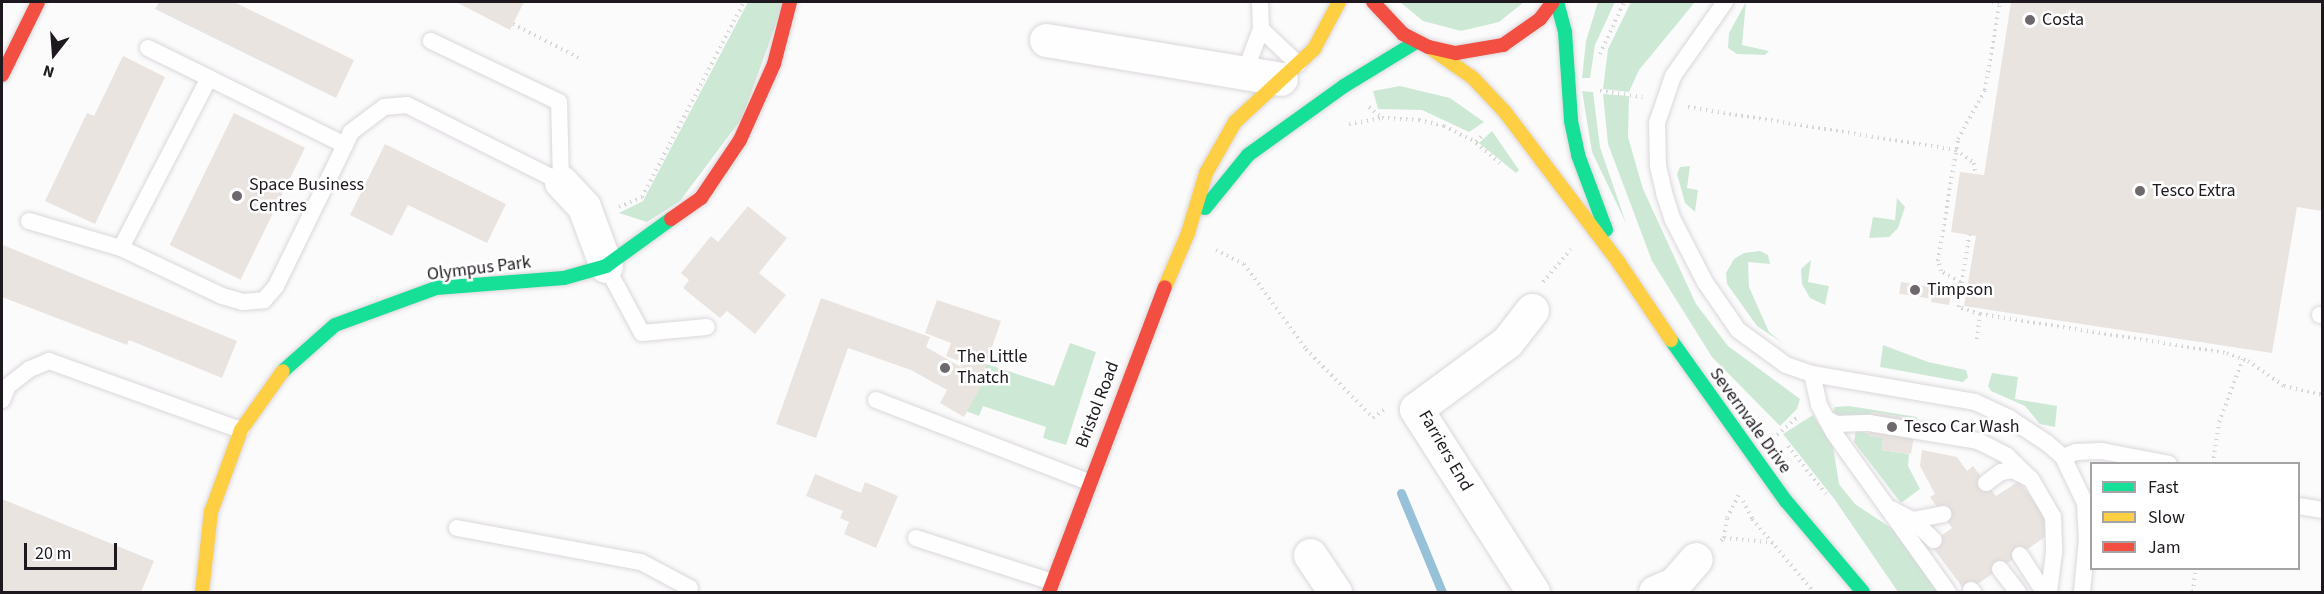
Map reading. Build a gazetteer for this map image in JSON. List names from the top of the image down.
{
  "streets": {
    "main road": ["Olympus Park", "Bristol Road", "Severnvale Drive"],
    "street": ["Farriers End"]
  },
  "crossings": [
    ["Bristol Road", "Severnvale Drive"]
  ],
  "places": [
    "Costa",
    "Tesco Extra",
    "Space Business Centres",
    "Timpson",
    "The Little Thatch",
    "Tesco Car Wash"
  ],
  "legend": ["Fast", "Slow", "Jam"],
  "scale_bar": "20 m",
  "north": "bottom"
}
